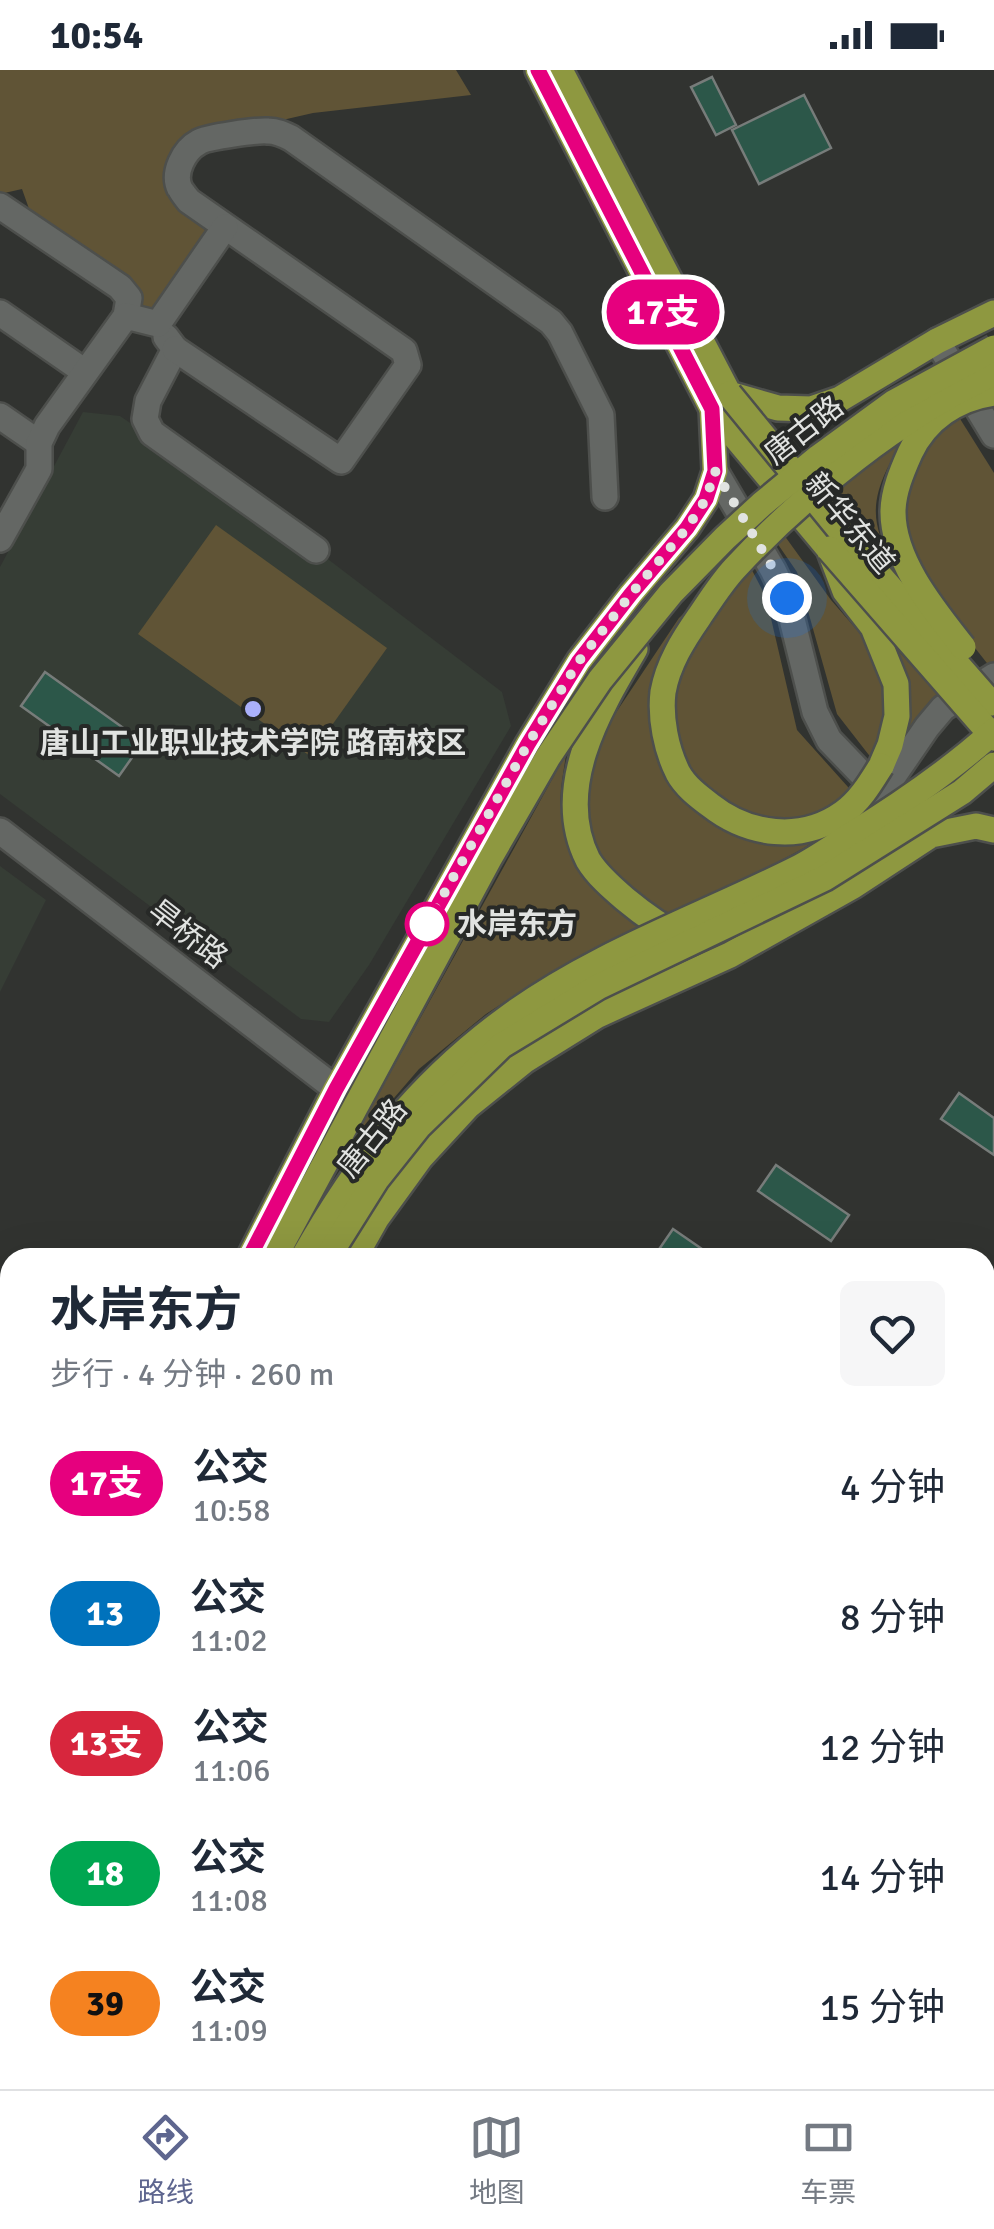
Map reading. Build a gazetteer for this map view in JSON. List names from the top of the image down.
{
  "streets": {
    "main road": ["唐古路", "新华东道"],
    "street": ["旱桥路"]
  },
  "places": ["唐山工业职业技术学院 路南校区", "水岸东方"],
  "lines": ["bus line 17支"],
  "page": {
    "status": "10:54",
    "on_map": "17支",
    "heading": ["水岸东方", "步行 · 4 分钟 · 260 m"],
    "list": [
      {
        "mark": "17支",
        "name": "公交",
        "note": "10:58",
        "value": "4 分钟"
      },
      {
        "mark": "13",
        "name": "公交",
        "note": "11:02",
        "value": "8 分钟"
      },
      {
        "mark": "13支",
        "name": "公交",
        "note": "11:06",
        "value": "12 分钟"
      },
      {
        "mark": "18",
        "name": "公交",
        "note": "11:08",
        "value": "14 分钟"
      },
      {
        "mark": "39",
        "name": "公交",
        "note": "11:09",
        "value": "15 分钟"
      }
    ],
    "tabs": ["路线", "地图", "车票"]
  }
}
